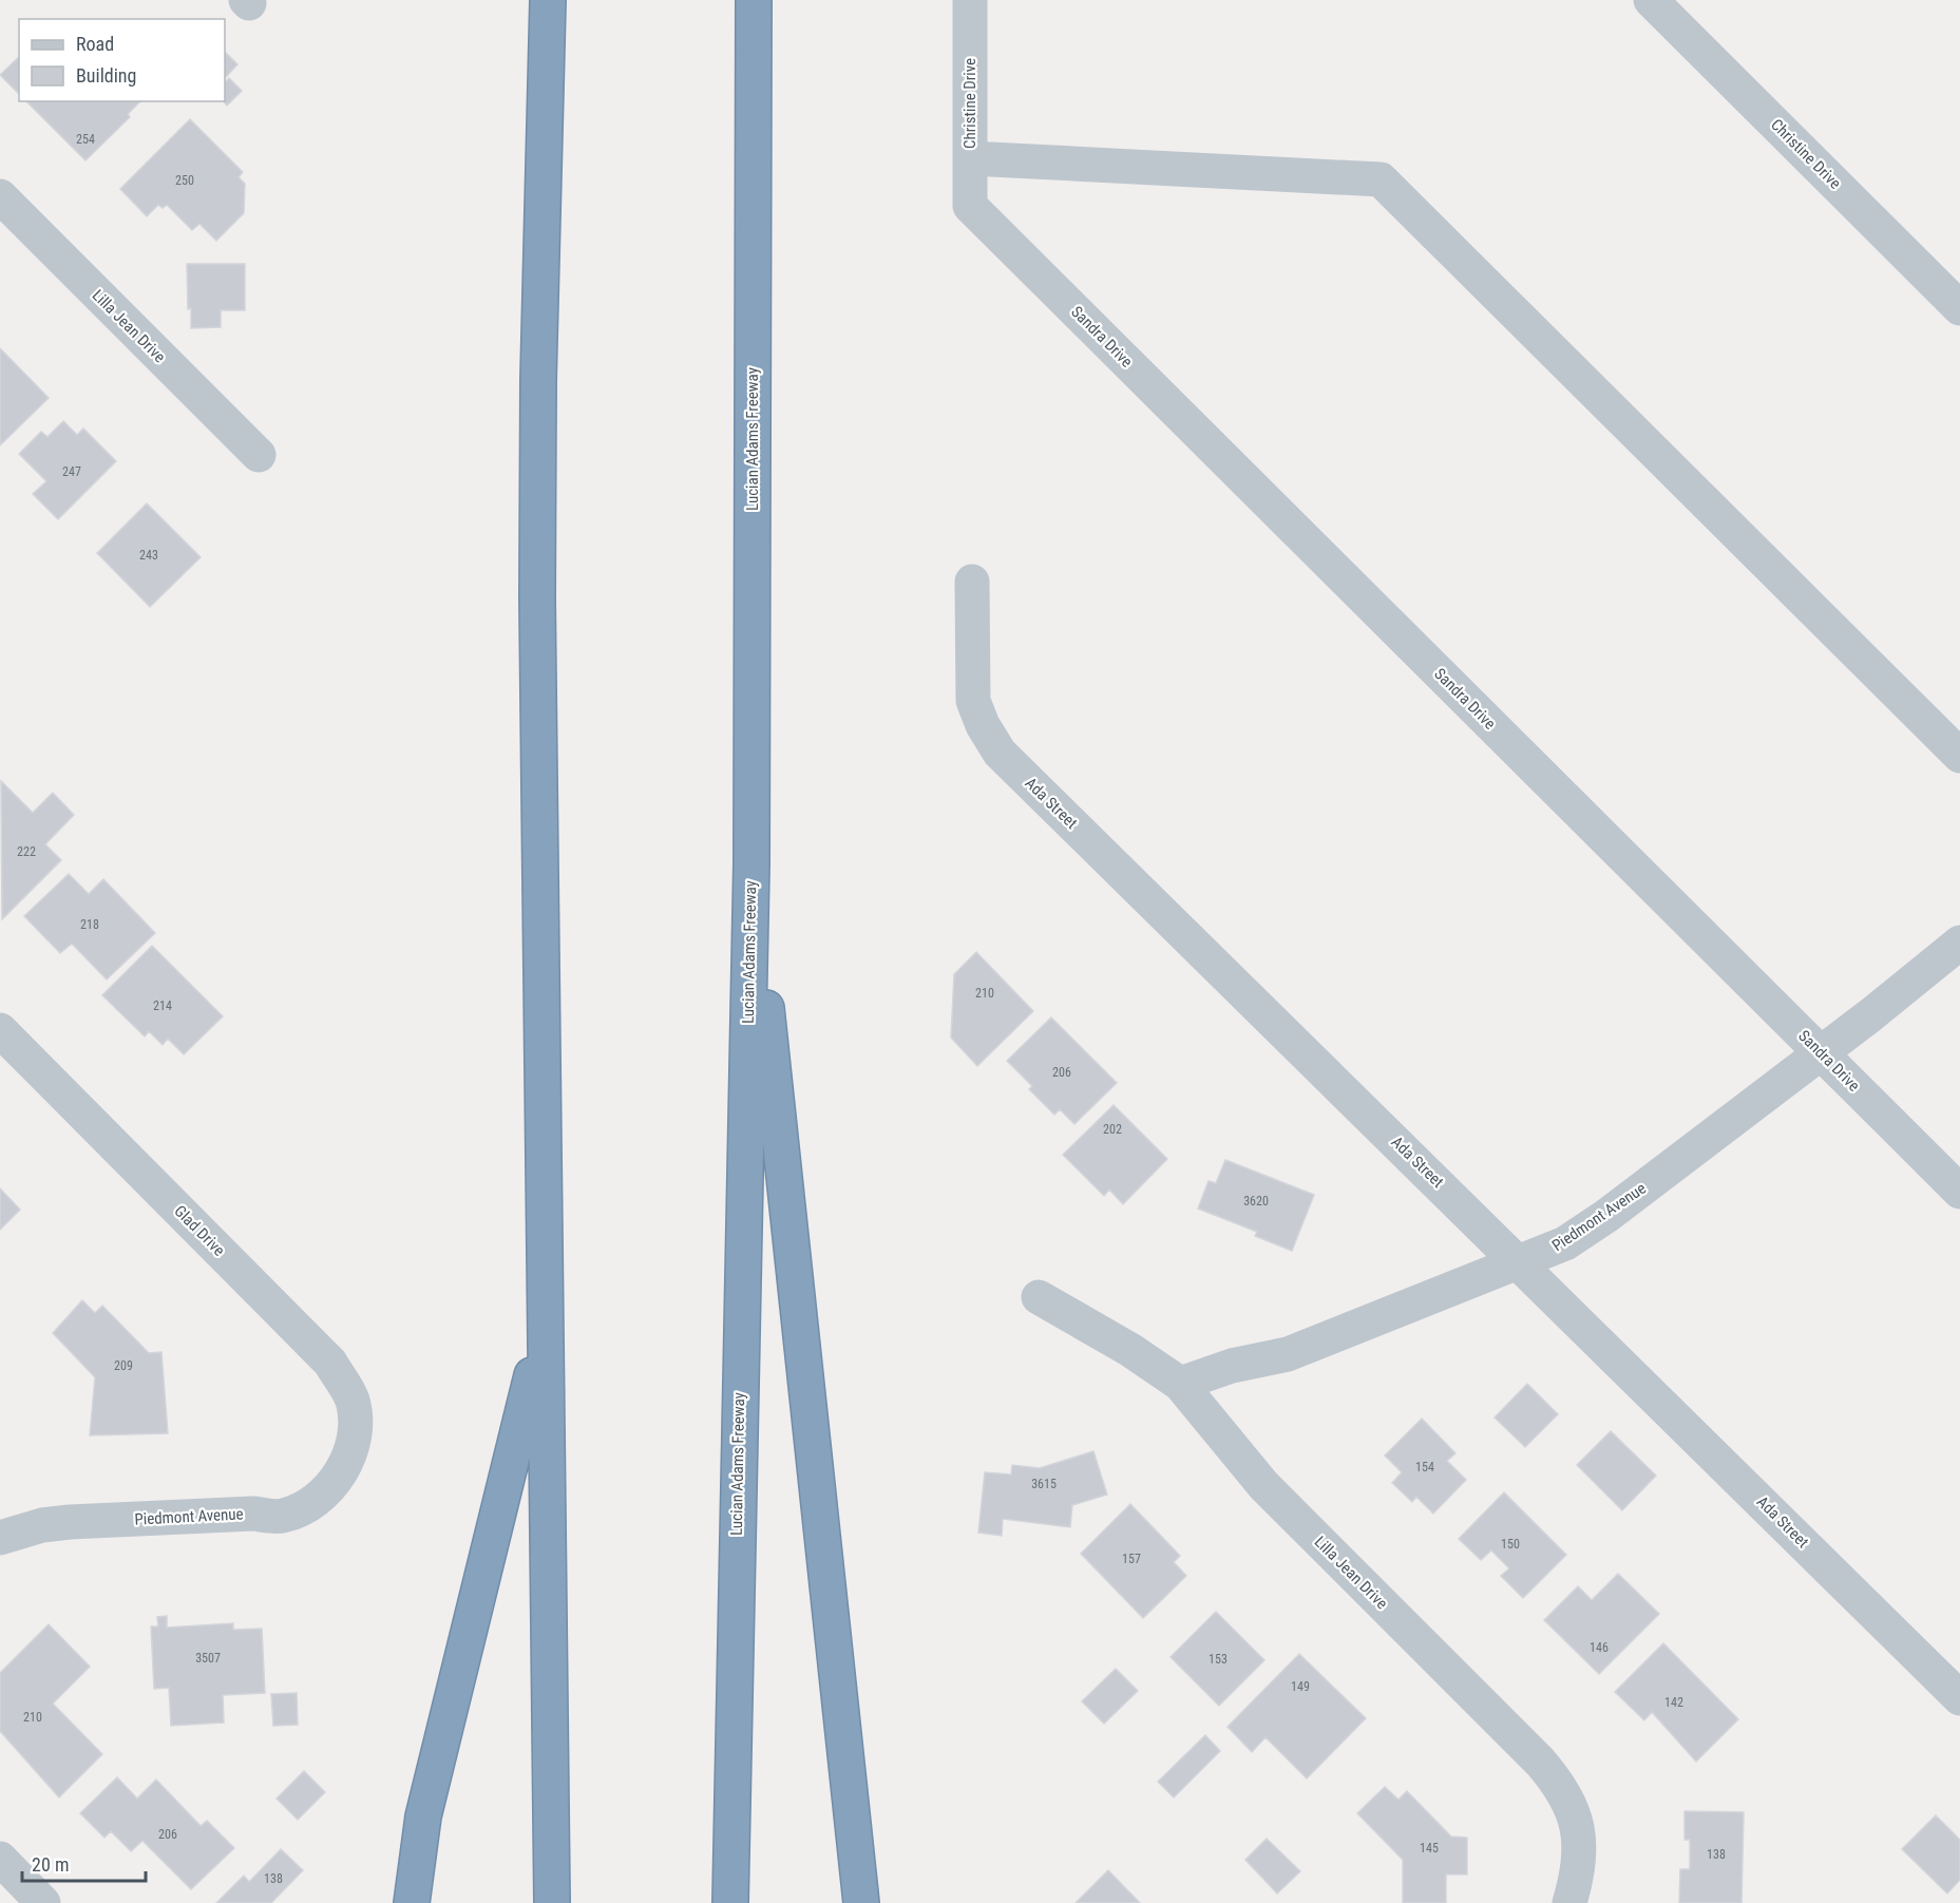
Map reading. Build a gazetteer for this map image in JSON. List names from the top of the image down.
{
  "streets": {
    "highway": ["Lucian Adams Freeway"],
    "street": [
      "Christine Drive",
      "Lilla Jean Drive",
      "Sandra Drive",
      "Ada Street",
      "Piedmont Avenue",
      "Glad Drive"
    ]
  },
  "crossings": [
    ["Christine Drive", "Sandra Drive"],
    ["Lilla Jean Drive", "Piedmont Avenue"],
    ["Sandra Drive", "Piedmont Avenue"],
    ["Ada Street", "Piedmont Avenue"],
    ["Piedmont Avenue", "Glad Drive"]
  ],
  "house_numbers": [
    "254",
    "250",
    "247",
    "243",
    "222",
    "218",
    "210",
    "214",
    "206",
    "202",
    "3620",
    "209",
    "154",
    "3615",
    "150",
    "157",
    "146",
    "3507",
    "153",
    "149",
    "142",
    "210",
    "206",
    "145",
    "138",
    "138"
  ],
  "legend": ["Road", "Building"],
  "scale_bar": "20 m"
}
